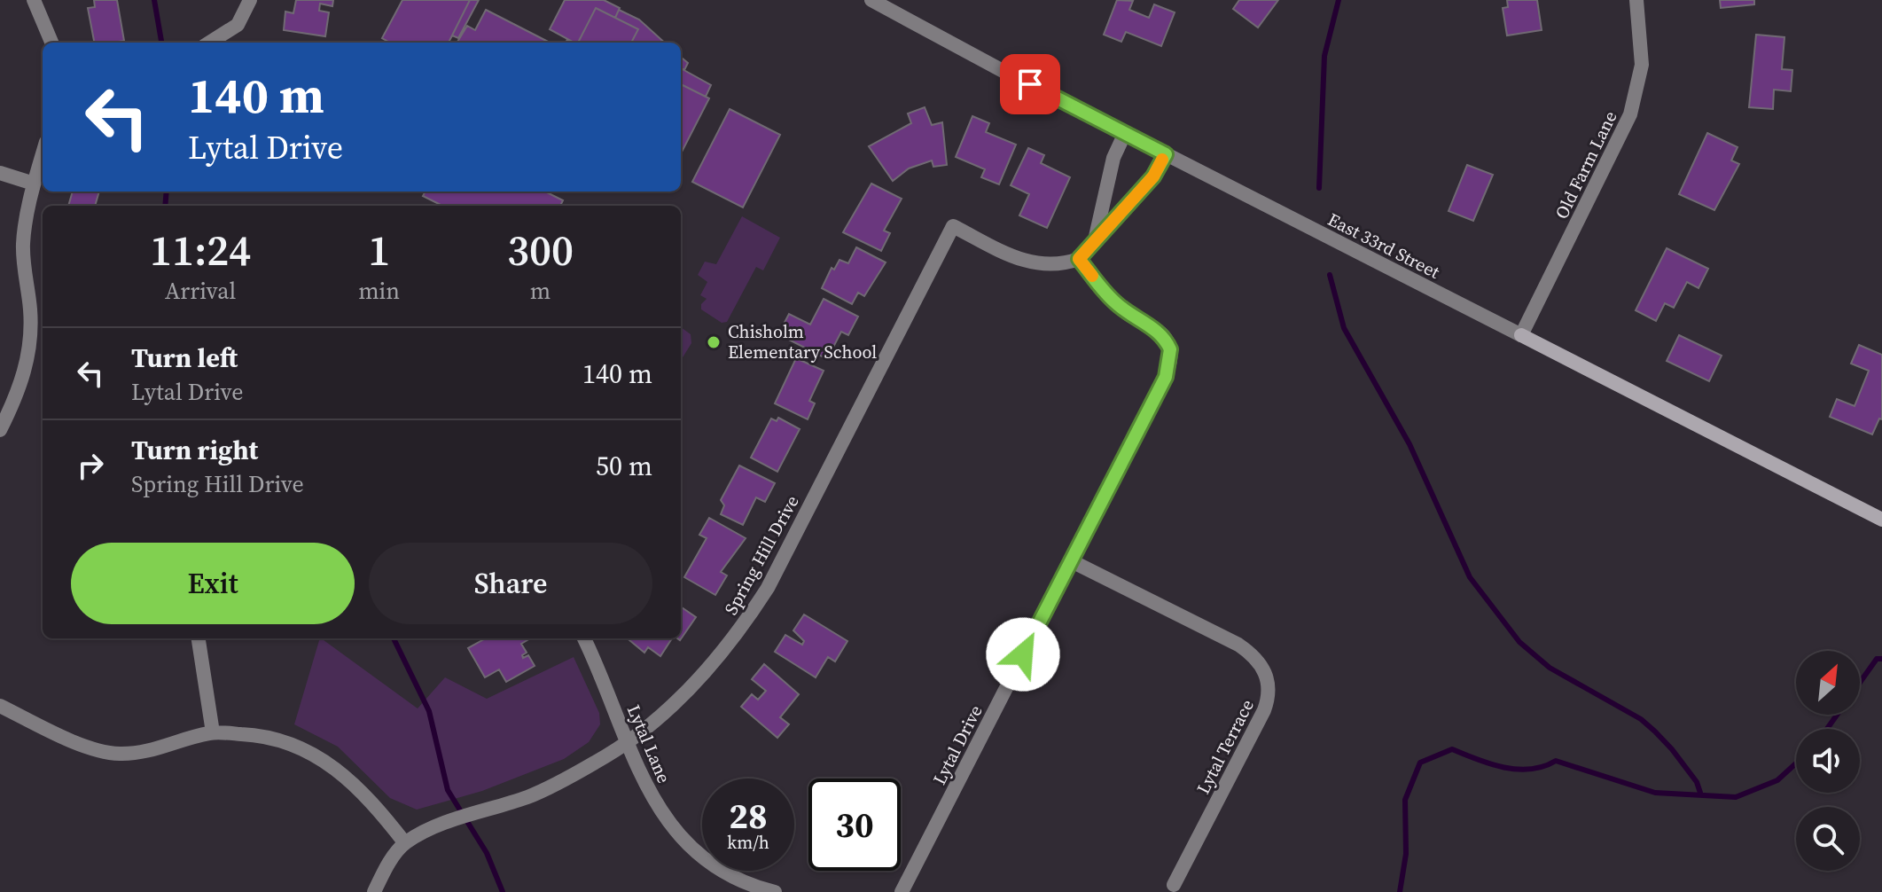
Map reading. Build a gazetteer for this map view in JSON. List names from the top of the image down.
{
  "streets": {
    "main road": ["East 33rd Street"],
    "street": [
      "Old Farm Lane",
      "Spring Hill Drive",
      "Lytal Lane",
      "Lytal Drive",
      "Lytal Terrace"
    ]
  },
  "crossings": [
    ["Old Farm Lane", "East 33rd Street"],
    ["Spring Hill Drive", "Lytal Lane"],
    ["Spring Hill Drive", "Lytal Drive"],
    ["Lytal Drive", "Lytal Terrace"]
  ],
  "places": ["Chisholm Elementary School"],
  "north": "top right",
  "page": {
    "turn": ["140 m", "Lytal Drive"],
    "eta": [
      "11:24",
      "Arrival",
      "1",
      "min",
      "300",
      "m"
    ],
    "list": [
      {
        "name": "Turn left",
        "note": "Lytal Drive",
        "value": "140 m"
      },
      {
        "name": "Turn right",
        "note": "Spring Hill Drive",
        "value": "50 m"
      }
    ],
    "buttons": ["Exit", "Share"],
    "speed": "28 km/h",
    "limit": "30"
  }
}
